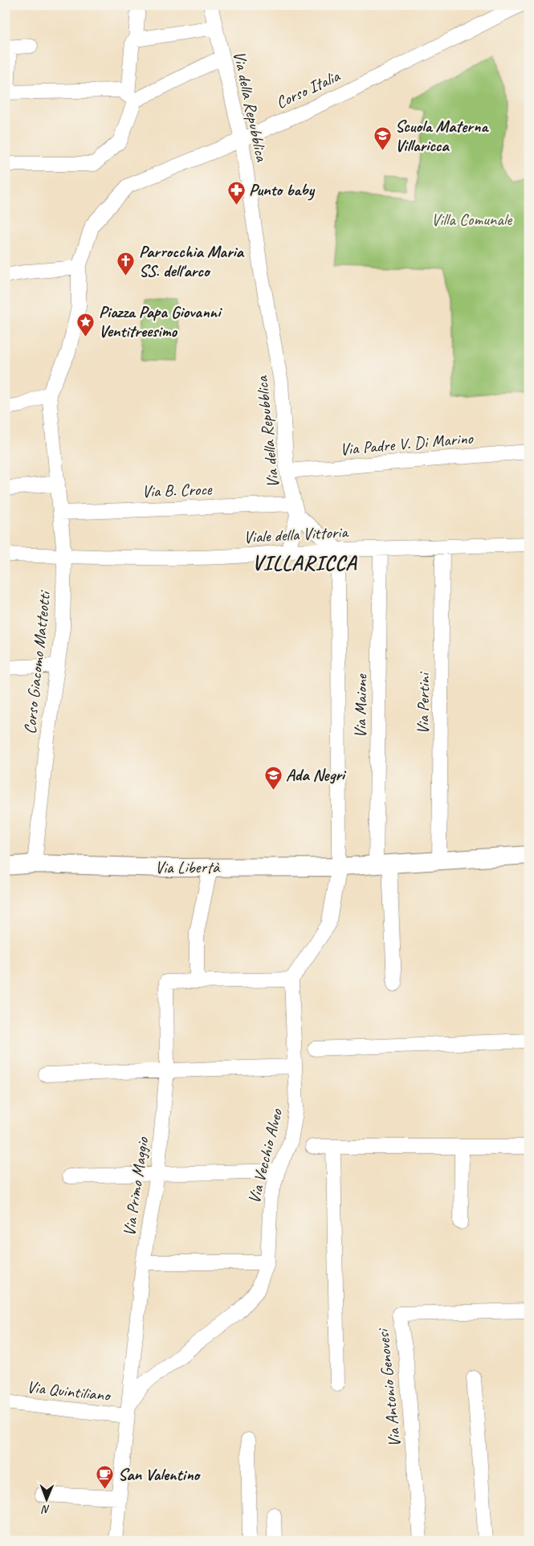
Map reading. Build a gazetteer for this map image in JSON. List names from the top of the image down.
{
  "streets": {
    "street": [
      "Corso Italia",
      "Via della Repubblica",
      "Via Padre V. Di Marino",
      "Via B. Croce",
      "Viale della Vittoria",
      "Corso Giacomo Matteotti",
      "Via Pertini",
      "Via Maione",
      "Via Libertà",
      "Via Vecchio Alveo",
      "Via Primo Maggio",
      "Via Antonio Genovesi",
      "Via Quintiliano"
    ]
  },
  "crossings": [
    ["Corso Italia", "Via della Repubblica"],
    ["Corso Italia", "Corso Giacomo Matteotti"],
    ["Via della Repubblica", "Via Padre V. Di Marino"],
    ["Via della Repubblica", "Via B. Croce"],
    ["Via B. Croce", "Corso Giacomo Matteotti"],
    ["Viale della Vittoria", "Corso Giacomo Matteotti"],
    ["Viale della Vittoria", "Via Pertini"],
    ["Viale della Vittoria", "Via Maione"],
    ["Corso Giacomo Matteotti", "Via Libertà"],
    ["Via Pertini", "Via Libertà"],
    ["Via Maione", "Via Libertà"],
    ["Via Vecchio Alveo", "Via Primo Maggio"],
    ["Via Vecchio Alveo", "Via Quintiliano"],
    ["Via Primo Maggio", "Via Quintiliano"]
  ],
  "districts": ["VILLARICCA"],
  "parks": ["Villa Comunale"],
  "places": {
    "school or university": ["Scuola Materna Villaricca", "Ada Negri"],
    "pharmacy": ["Punto baby"],
    "church": ["Parrocchia Maria SS. dell'arco"],
    "place": ["Piazza Papa Giovanni Ventitreesimo"],
    "cafe": ["San Valentino"]
  },
  "north": "bottom"
}
